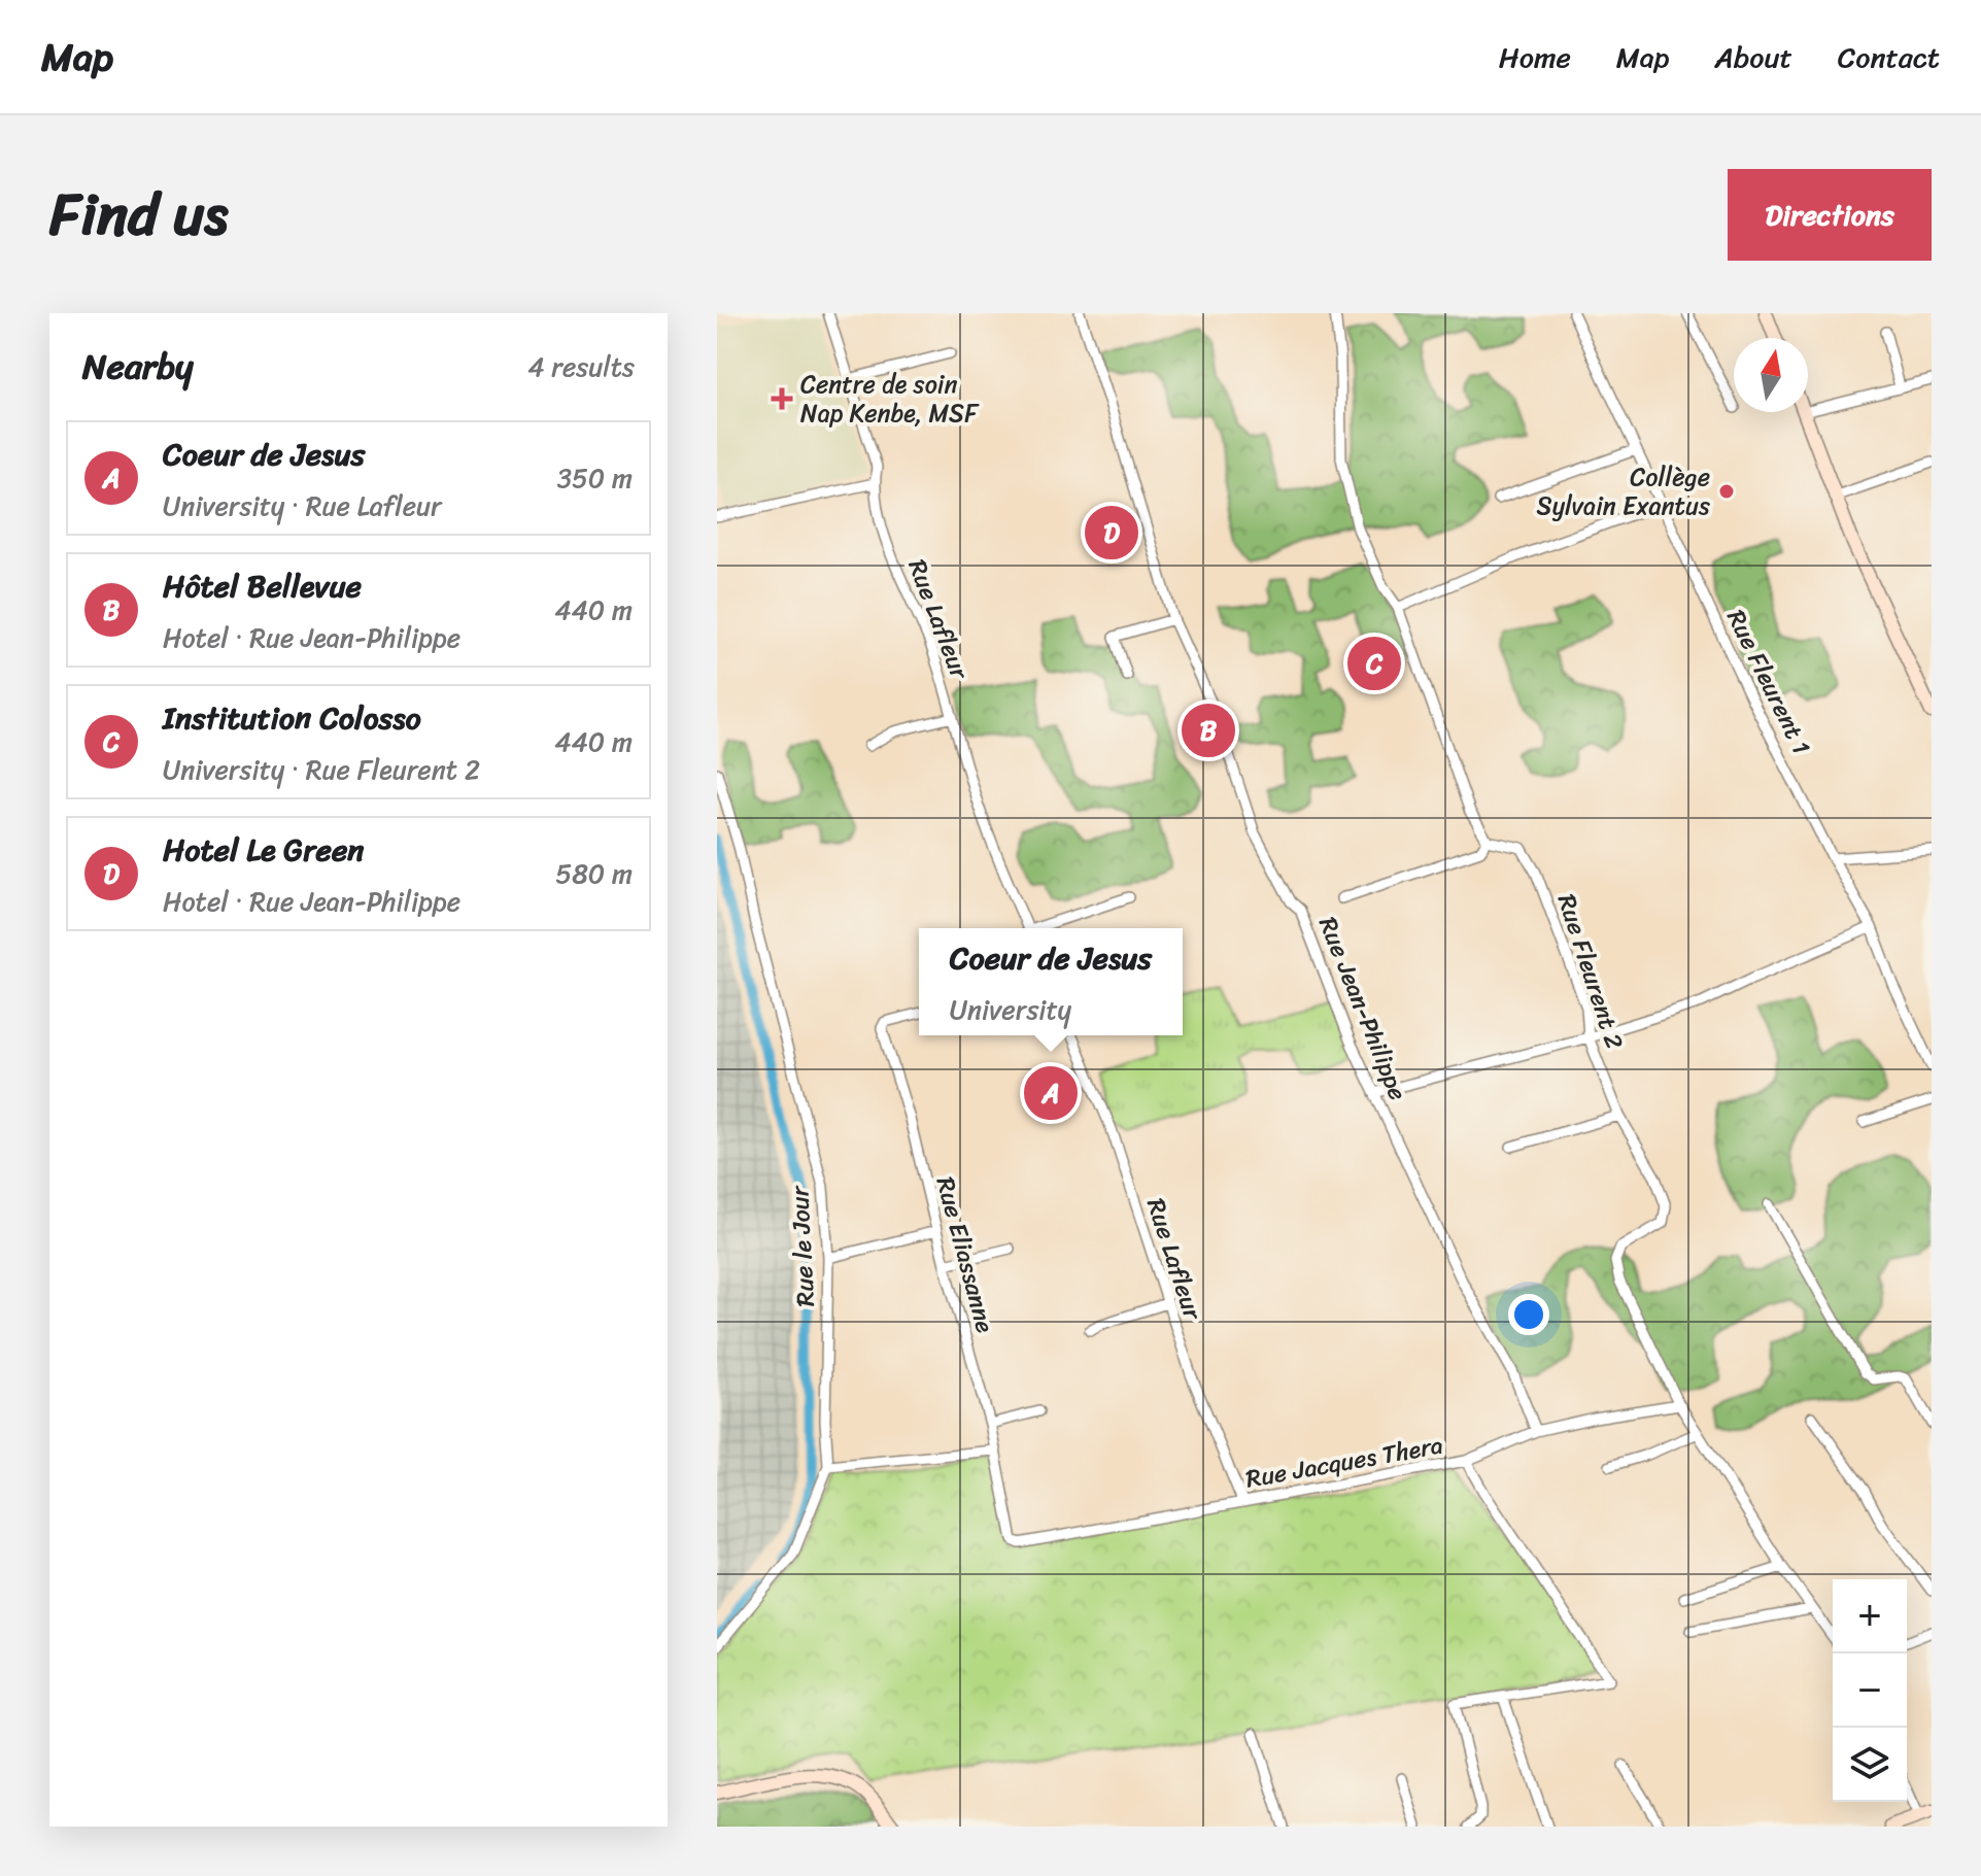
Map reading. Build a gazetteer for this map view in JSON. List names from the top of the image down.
{
  "streets": {
    "street": [
      "Rue Lafleur",
      "Rue Fleurent 1",
      "Rue Fleurent 2",
      "Rue Jean-Philippe",
      "Rue le Jour",
      "Rue Eliassanne",
      "Rue Jacques Thera"
    ]
  },
  "crossings": [
    ["Rue Lafleur", "Rue Jacques Thera"],
    ["Rue Fleurent 2", "Rue Jacques Thera"],
    ["Rue Jean-Philippe", "Rue Jacques Thera"],
    ["Rue Eliassanne", "Rue Jacques Thera"]
  ],
  "places": {
    "health": ["Centre de soin Nap Kenbe, MSF"],
    "other": ["Collège Sylvain Exantus"]
  },
  "north": "top",
  "page": {
    "header": "Map",
    "nav": [
      "Home",
      "Map",
      "About",
      "Contact"
    ],
    "title": "Find us",
    "buttons": "Directions",
    "heading": ["Nearby", "4 results"],
    "list": [
      {
        "mark": "A",
        "name": "Coeur de Jesus",
        "note": "University · Rue Lafleur",
        "value": "350 m"
      },
      {
        "mark": "B",
        "name": "Hôtel Bellevue",
        "note": "Hotel · Rue Jean-Philippe",
        "value": "440 m"
      },
      {
        "mark": "C",
        "name": "Institution Colosso",
        "note": "University · Rue Fleurent 2",
        "value": "440 m"
      },
      {
        "mark": "D",
        "name": "Hotel Le Green",
        "note": "Hotel · Rue Jean-Philippe",
        "value": "580 m"
      }
    ],
    "pins": [
      "D",
      "C",
      "B",
      "A"
    ],
    "popup": ["Coeur de Jesus", "University"],
    "map_buttons": ["+", "−"]
  }
}
